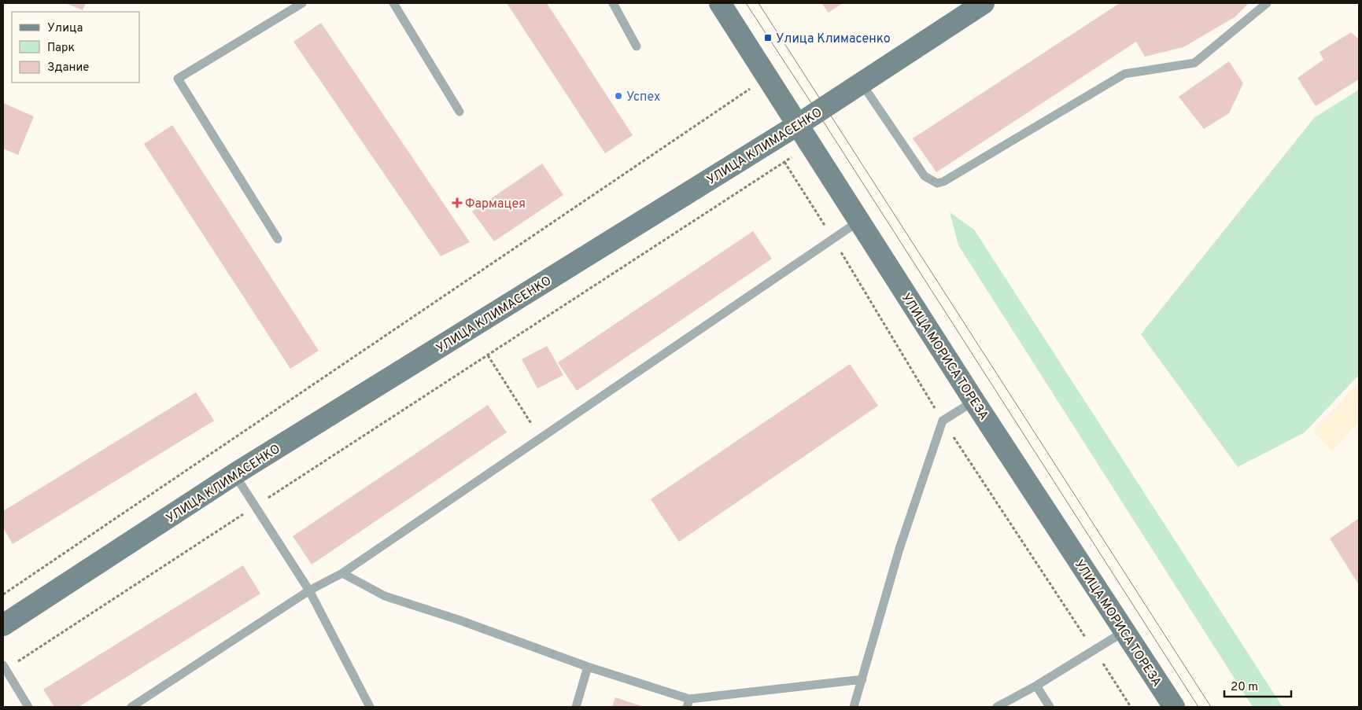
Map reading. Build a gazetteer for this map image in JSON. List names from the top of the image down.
{
  "streets": {
    "street": ["УЛИЦА КЛИМАСЕНКО", "УЛИЦА МОРИСА ТОРЕЗА"]
  },
  "crossings": [
    ["УЛИЦА КЛИМАСЕНКО", "УЛИЦА МОРИСА ТОРЕЗА"]
  ],
  "places": {
    "transit": ["Улица Климасенко"],
    "other": ["Успех"],
    "health": ["Фармацея"]
  },
  "legend": ["Улица", "Парк", "Здание"],
  "scale_bar": "20 m"
}
